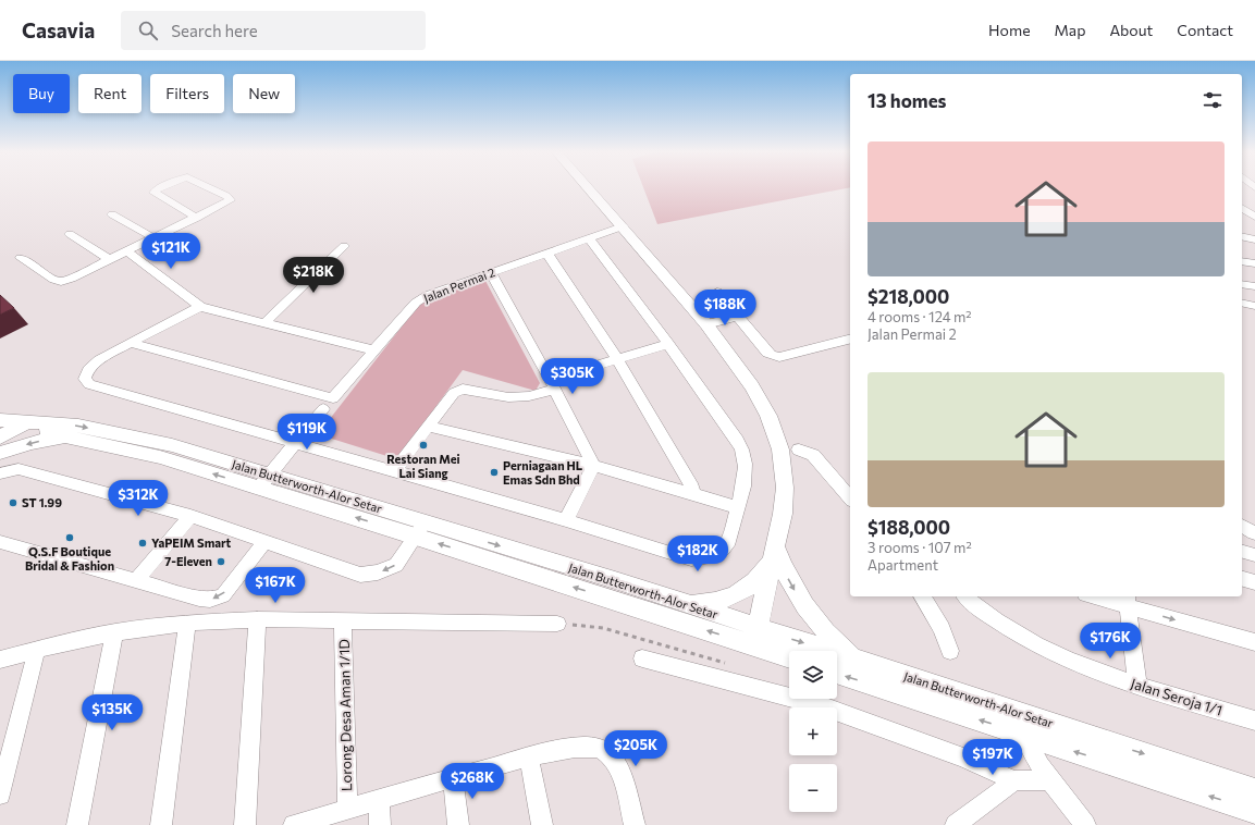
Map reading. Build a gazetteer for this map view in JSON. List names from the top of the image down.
{
  "streets": {
    "main road": ["Jalan Butterworth-Alor Setar"],
    "street": ["Jalan Permai 2", "Jalan Seroja 1/1", "Lorong Desa Aman 1/1D"]
  },
  "places": [
    "Restoran Mei Lai Siang",
    "Perniagaan HL Emas Sdn Bhd",
    "ST 1.99",
    "Q.S.F Boutique Bridal & Fashion",
    "YaPEIM Smart",
    "7-Eleven"
  ],
  "page": {
    "header": "Casavia",
    "search": "Search here",
    "nav": [
      "Home",
      "Map",
      "About",
      "Contact"
    ],
    "chip": [
      "Buy",
      "Rent",
      "Filters",
      "New"
    ],
    "heading": "13 homes",
    "list": [
      {
        "name": "$218,000",
        "note": "4 rooms · 124 m² · Jalan Permai 2"
      },
      {
        "name": "$188,000",
        "note": "3 rooms · 107 m² · Apartment"
      }
    ],
    "price": [
      "$121K",
      "$218K",
      "$188K",
      "$305K",
      "$119K",
      "$312K",
      "$182K",
      "$167K",
      "$176K",
      "$135K",
      "$205K",
      "$197K",
      "$268K"
    ],
    "map_buttons": ["+", "−"]
  }
}
